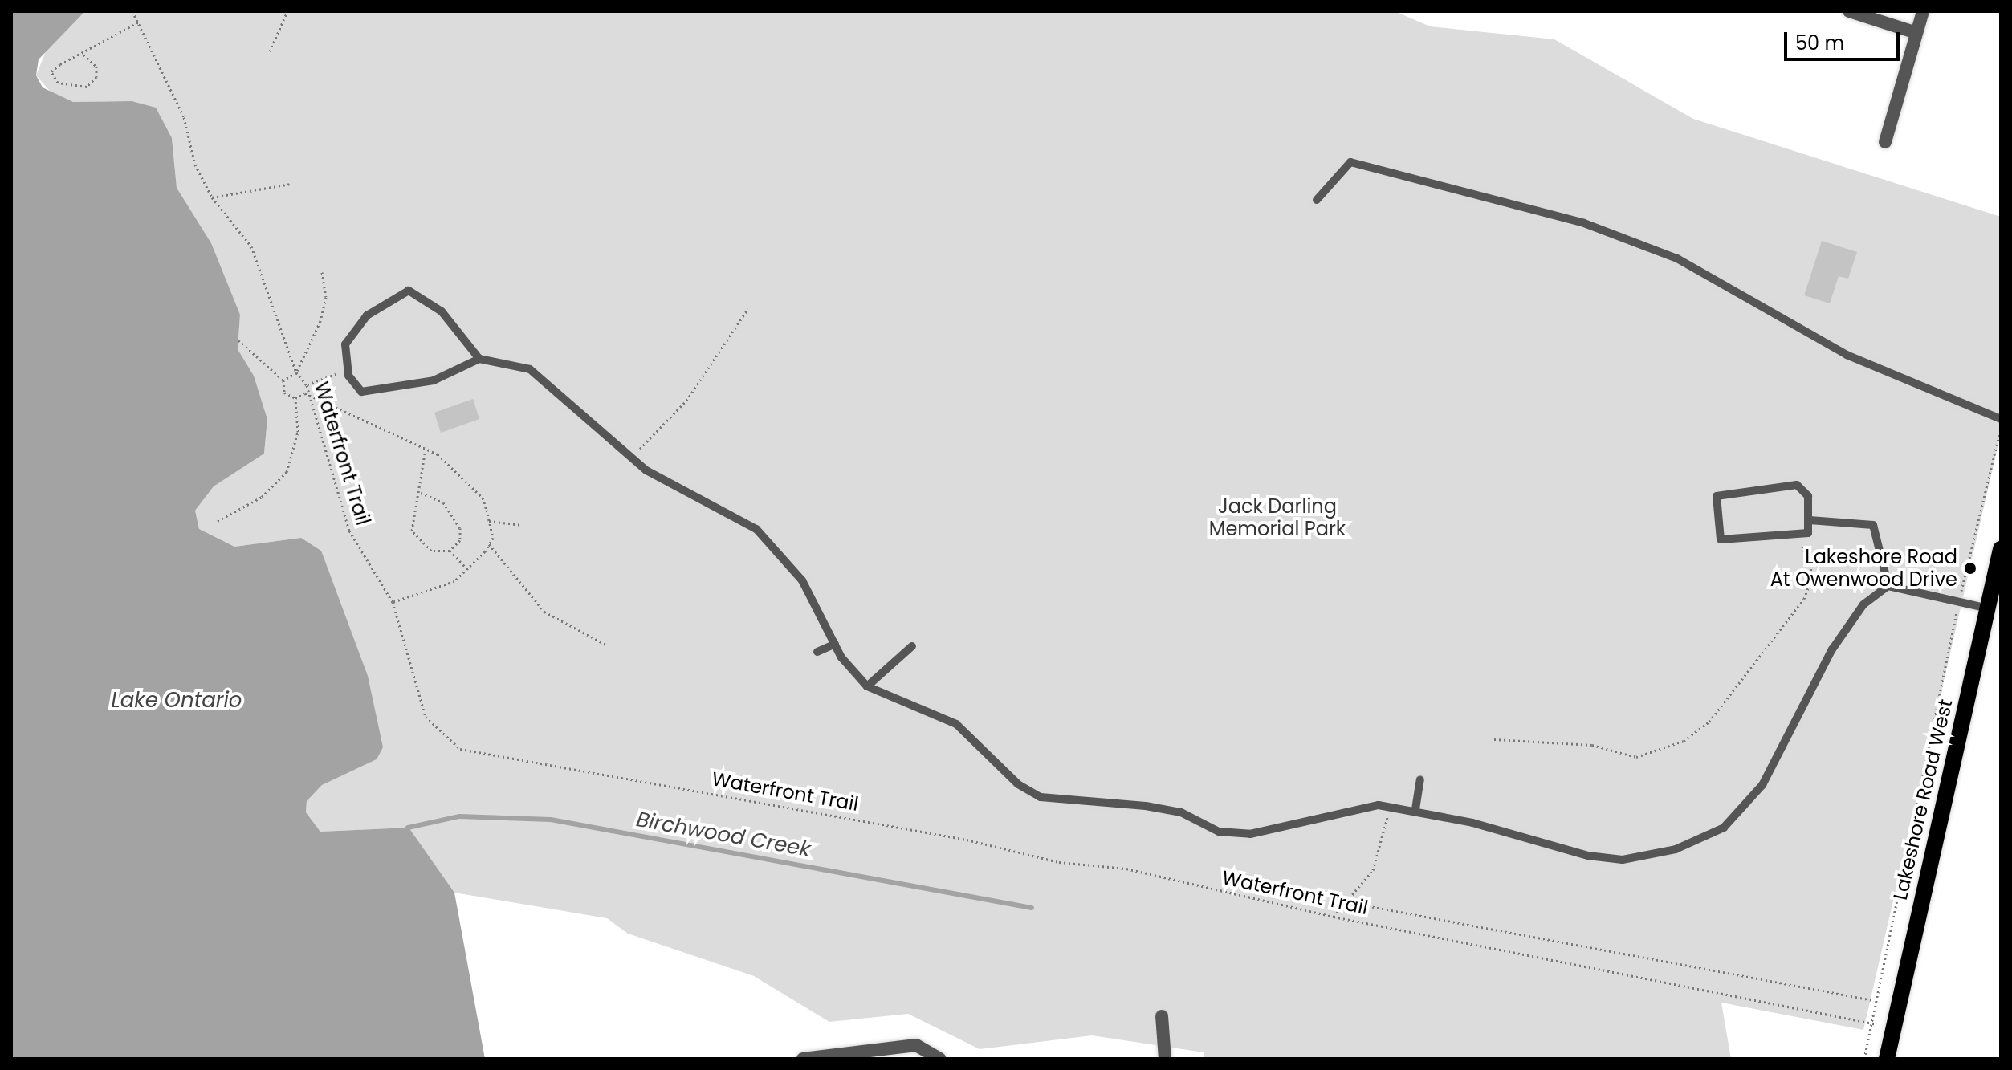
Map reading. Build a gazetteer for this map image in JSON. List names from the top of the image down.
{
  "streets": {
    "main road": ["Lakeshore Road West"],
    "path": ["Waterfront Trail"]
  },
  "water": ["Lake Ontario", "Birchwood Creek"],
  "parks": ["Jack Darling Memorial Park"],
  "places": ["Lakeshore Road At Owenwood Drive"],
  "scale_bar": "50 m"
}
